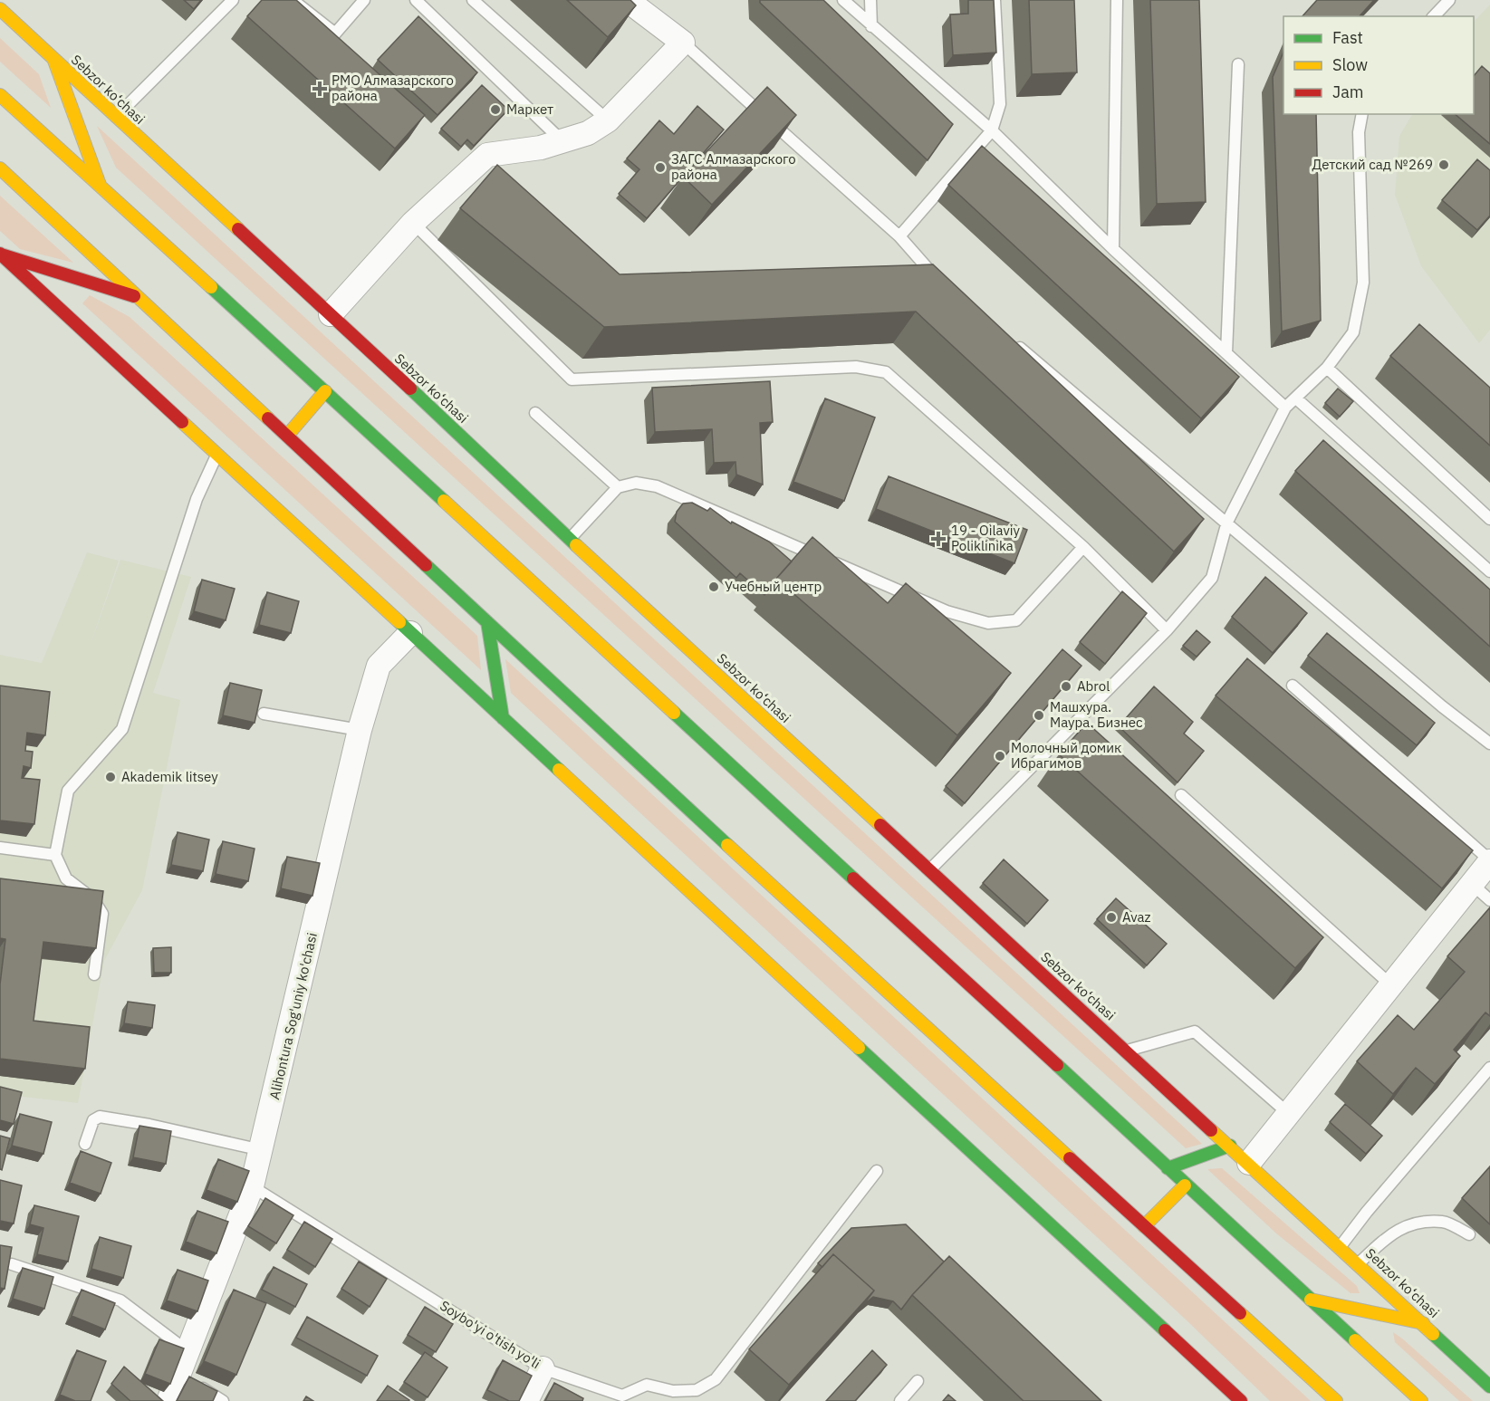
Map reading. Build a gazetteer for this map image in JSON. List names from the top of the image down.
{
  "streets": {
    "main road": ["Sebzor ko‘chasi"],
    "street": ["Alihontura Sog'uniy ko'chasi"],
    "lane": ["Soybo'yi o'tish yo'li"]
  },
  "crossings": [
    ["Alihontura Sog'uniy ko'chasi", "Soybo'yi o'tish yo'li"]
  ],
  "places": {
    "health": ["РМО Алмазарского района", "19 - Oilaviy Poliklinika"],
    "other": [
      "Маркет",
      "Детский сад №269",
      "ЗАГС Алмазарского района",
      "Учебный центр",
      "Abrol",
      "Машхура. Маура. Бизнес",
      "Молочный домик Ибрагимов",
      "Akademik litsey",
      "Avaz"
    ]
  },
  "legend": ["Fast", "Slow", "Jam"]
}
